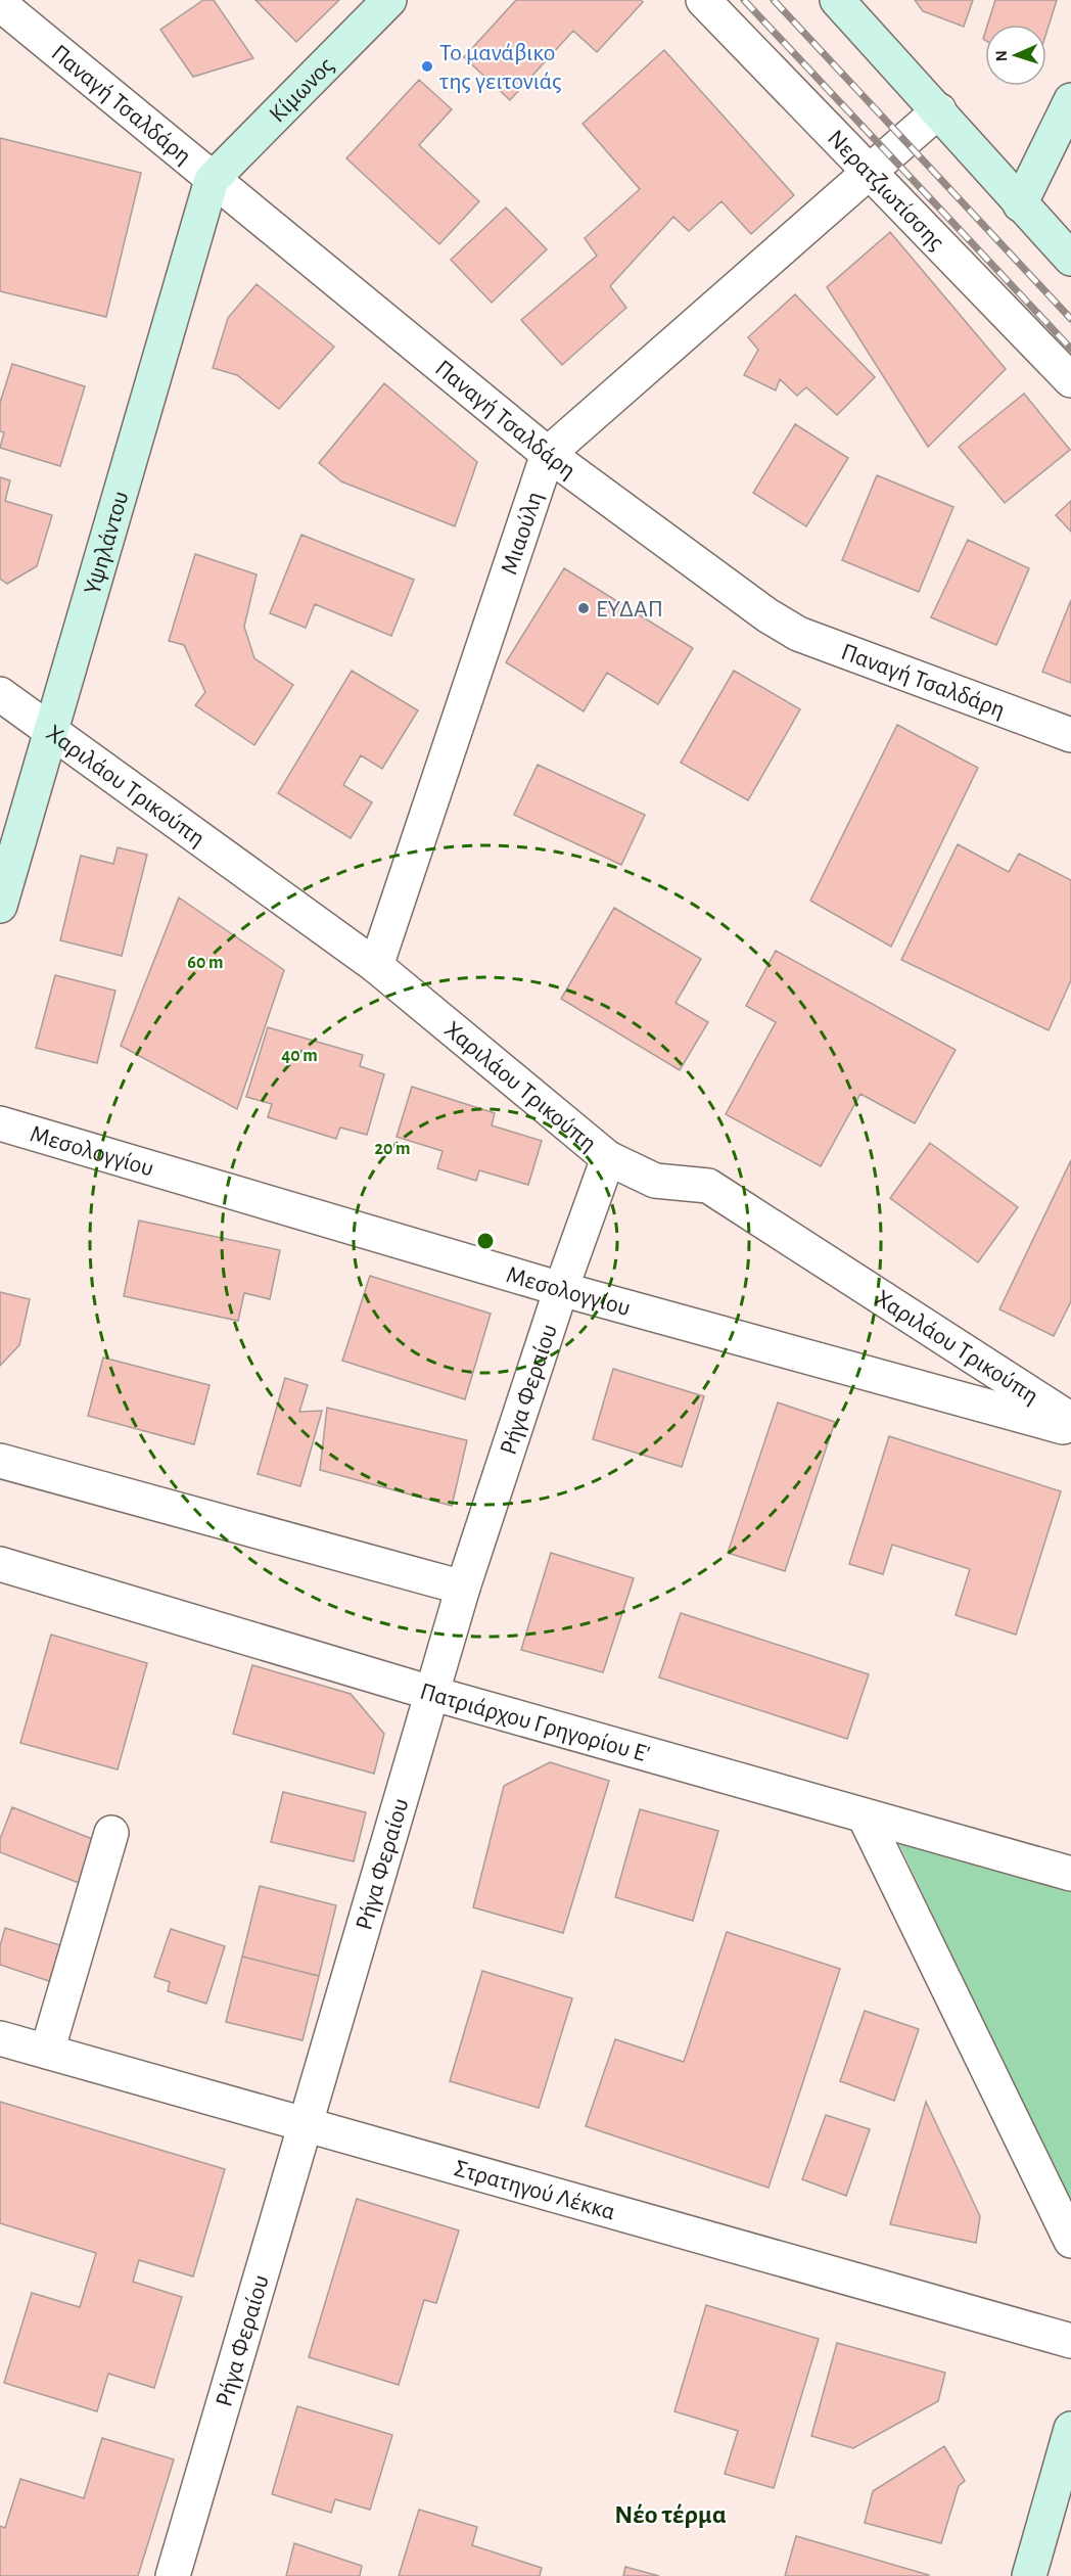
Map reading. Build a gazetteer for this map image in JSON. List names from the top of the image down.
{
  "streets": {
    "street": [
      "Κίμωνος",
      "Παναγή Τσαλδάρη",
      "Νερατζιωτίσσης",
      "Μιαούλη",
      "Υψηλάντου",
      "Χαριλάου Τρικούπη",
      "Μεσολογγίου",
      "Ρήγα Φεραίου",
      "Πατριάρχου Γρηγορίου Ε'",
      "Στρατηγού Λέκκα"
    ]
  },
  "crossings": [
    ["Κίμωνος", "Παναγή Τσαλδάρη"],
    ["Κίμωνος", "Υψηλάντου"],
    ["Παναγή Τσαλδάρη", "Μιαούλη"],
    ["Παναγή Τσαλδάρη", "Υψηλάντου"],
    ["Νερατζιωτίσσης", "Μιαούλη"],
    ["Μιαούλη", "Χαριλάου Τρικούπη"],
    ["Υψηλάντου", "Χαριλάου Τρικούπη"],
    ["Χαριλάου Τρικούπη", "Ρήγα Φεραίου"],
    ["Μεσολογγίου", "Ρήγα Φεραίου"],
    ["Ρήγα Φεραίου", "Πατριάρχου Γρηγορίου Ε'"],
    ["Ρήγα Φεραίου", "Στρατηγού Λέκκα"]
  ],
  "districts": ["Νέο τέρμα"],
  "places": ["Το μανάβικο της γειτονιάς", "ΕΥΔΑΠ"],
  "north": "left",
  "rings": ["60 m", "40 m", "20 m"]
}
